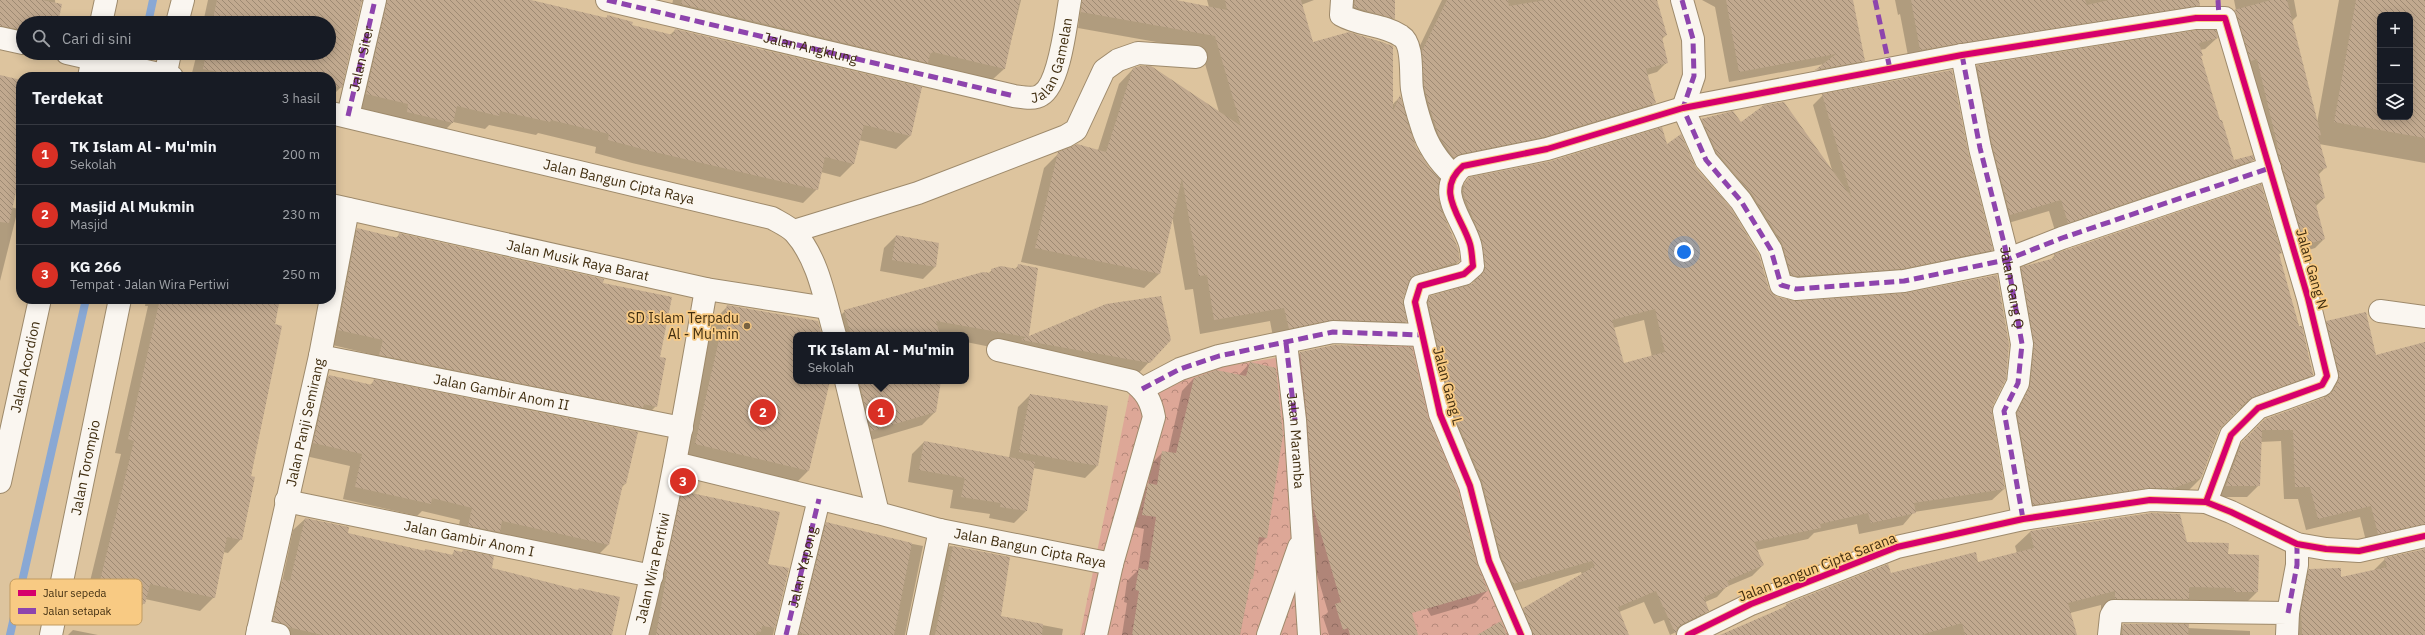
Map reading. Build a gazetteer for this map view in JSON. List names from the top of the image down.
{
  "streets": {
    "street": [
      "Jalan Angklung",
      "Jalan Gamelan",
      "Jalan Siter",
      "Jalan Bangun Cipta Raya",
      "Jalan Musik Raya Barat",
      "Jalan Gang N",
      "Jalan Gang Q",
      "Jalan Acordion",
      "Jalan Gang L",
      "Jalan Gambir Anom II",
      "Jalan Panji Semirang",
      "Jalan Maramba",
      "Jalan Torompio",
      "Jalan Gambir Anom I",
      "Jalan Yapong",
      "Jalan Bangun Cipta Sarana",
      "Jalan Wira Pertiwi"
    ]
  },
  "crossings": [
    ["Jalan Angklung", "Jalan Gamelan"],
    ["Jalan Siter", "Jalan Bangun Cipta Raya"],
    ["Jalan Bangun Cipta Raya", "Jalan Musik Raya Barat"],
    ["Jalan Bangun Cipta Raya", "Jalan Yapong"],
    ["Jalan Bangun Cipta Raya", "Jalan Wira Pertiwi"],
    ["Jalan Musik Raya Barat", "Jalan Panji Semirang"],
    ["Jalan Musik Raya Barat", "Jalan Wira Pertiwi"],
    ["Jalan Gang N", "Jalan Gang Q"],
    ["Jalan Gang N", "Jalan Bangun Cipta Sarana"],
    ["Jalan Gang Q", "Jalan Bangun Cipta Sarana"],
    ["Jalan Gambir Anom II", "Jalan Panji Semirang"],
    ["Jalan Gambir Anom II", "Jalan Wira Pertiwi"],
    ["Jalan Panji Semirang", "Jalan Gambir Anom I"],
    ["Jalan Gambir Anom I", "Jalan Wira Pertiwi"]
  ],
  "places": ["SD Islam Terpadu Al - Mu'min"],
  "legend": ["Jalur sepeda", "Jalan setapak"],
  "page": {
    "map_buttons": ["+", "−"],
    "search": "Cari di sini",
    "heading": ["Terdekat", "3 hasil"],
    "list": [
      {
        "mark": "1",
        "name": "TK Islam Al - Mu'min",
        "note": "Sekolah",
        "value": "200 m"
      },
      {
        "mark": "2",
        "name": "Masjid Al Mukmin",
        "note": "Masjid",
        "value": "230 m"
      },
      {
        "mark": "3",
        "name": "KG 266",
        "note": "Tempat · Jalan Wira Pertiwi",
        "value": "250 m"
      }
    ],
    "popup": ["TK Islam Al - Mu'min", "Sekolah"],
    "pins": ["1", "2", "3"]
  }
}
